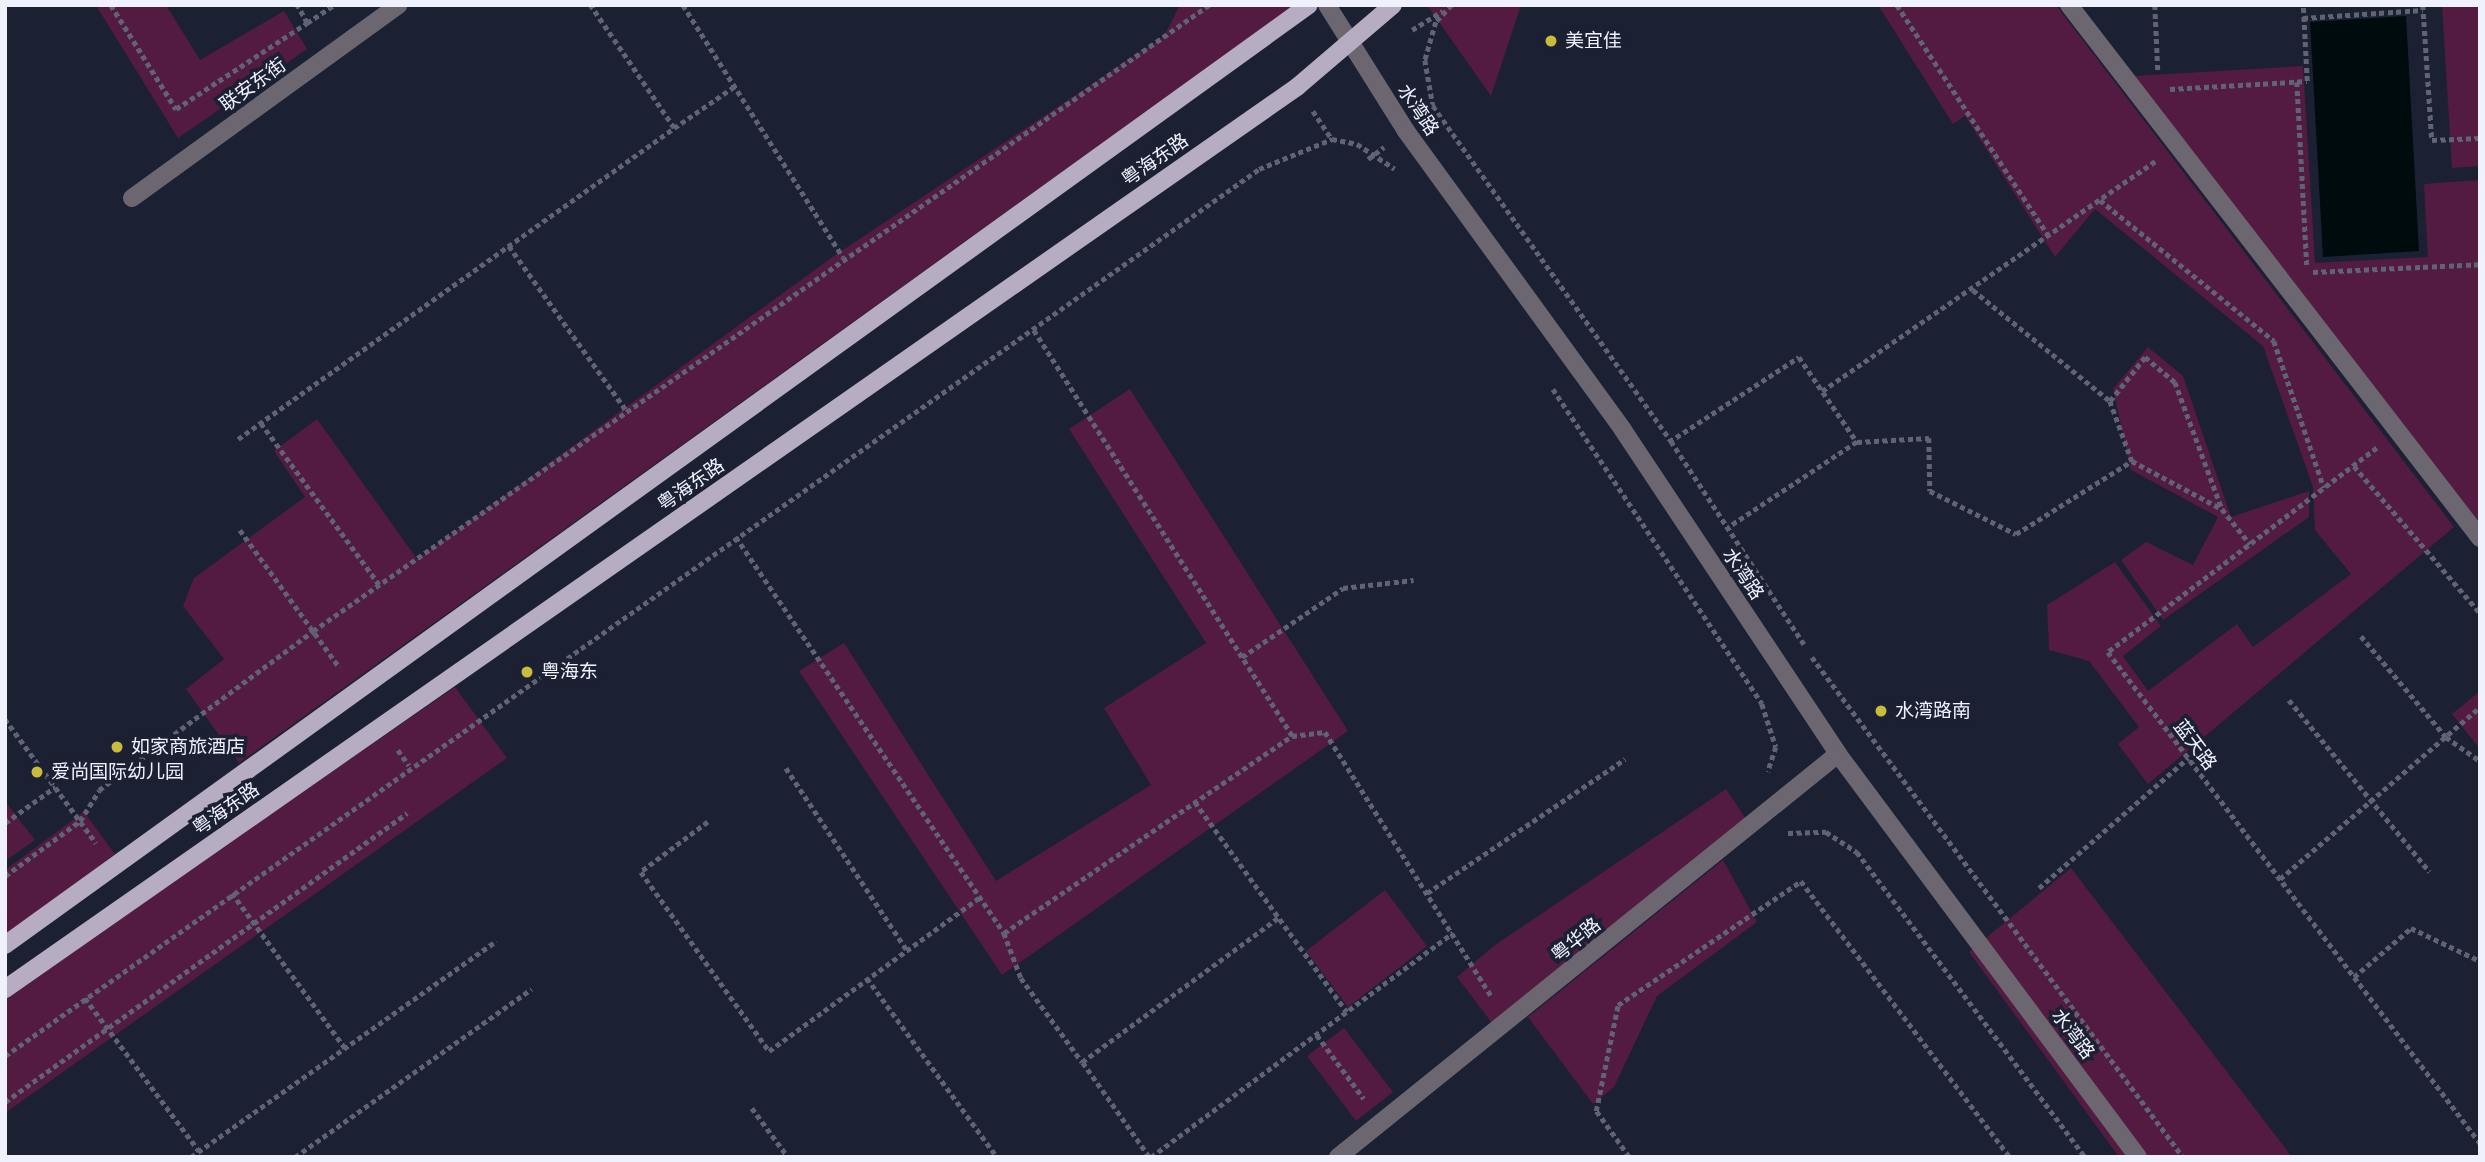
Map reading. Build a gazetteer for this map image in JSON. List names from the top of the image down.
{
  "streets": {
    "main road": ["粤海东路"],
    "street": ["联安东街", "水湾路", "粤华路"],
    "path": ["蓝天路"]
  },
  "crossings": [
    ["水湾路", "粤海东路"],
    ["水湾路", "粤华路"]
  ],
  "places": [
    "美宜佳",
    "粤海东",
    "水湾路南",
    "如家商旅酒店",
    "爱尚国际幼儿园"
  ]
}
